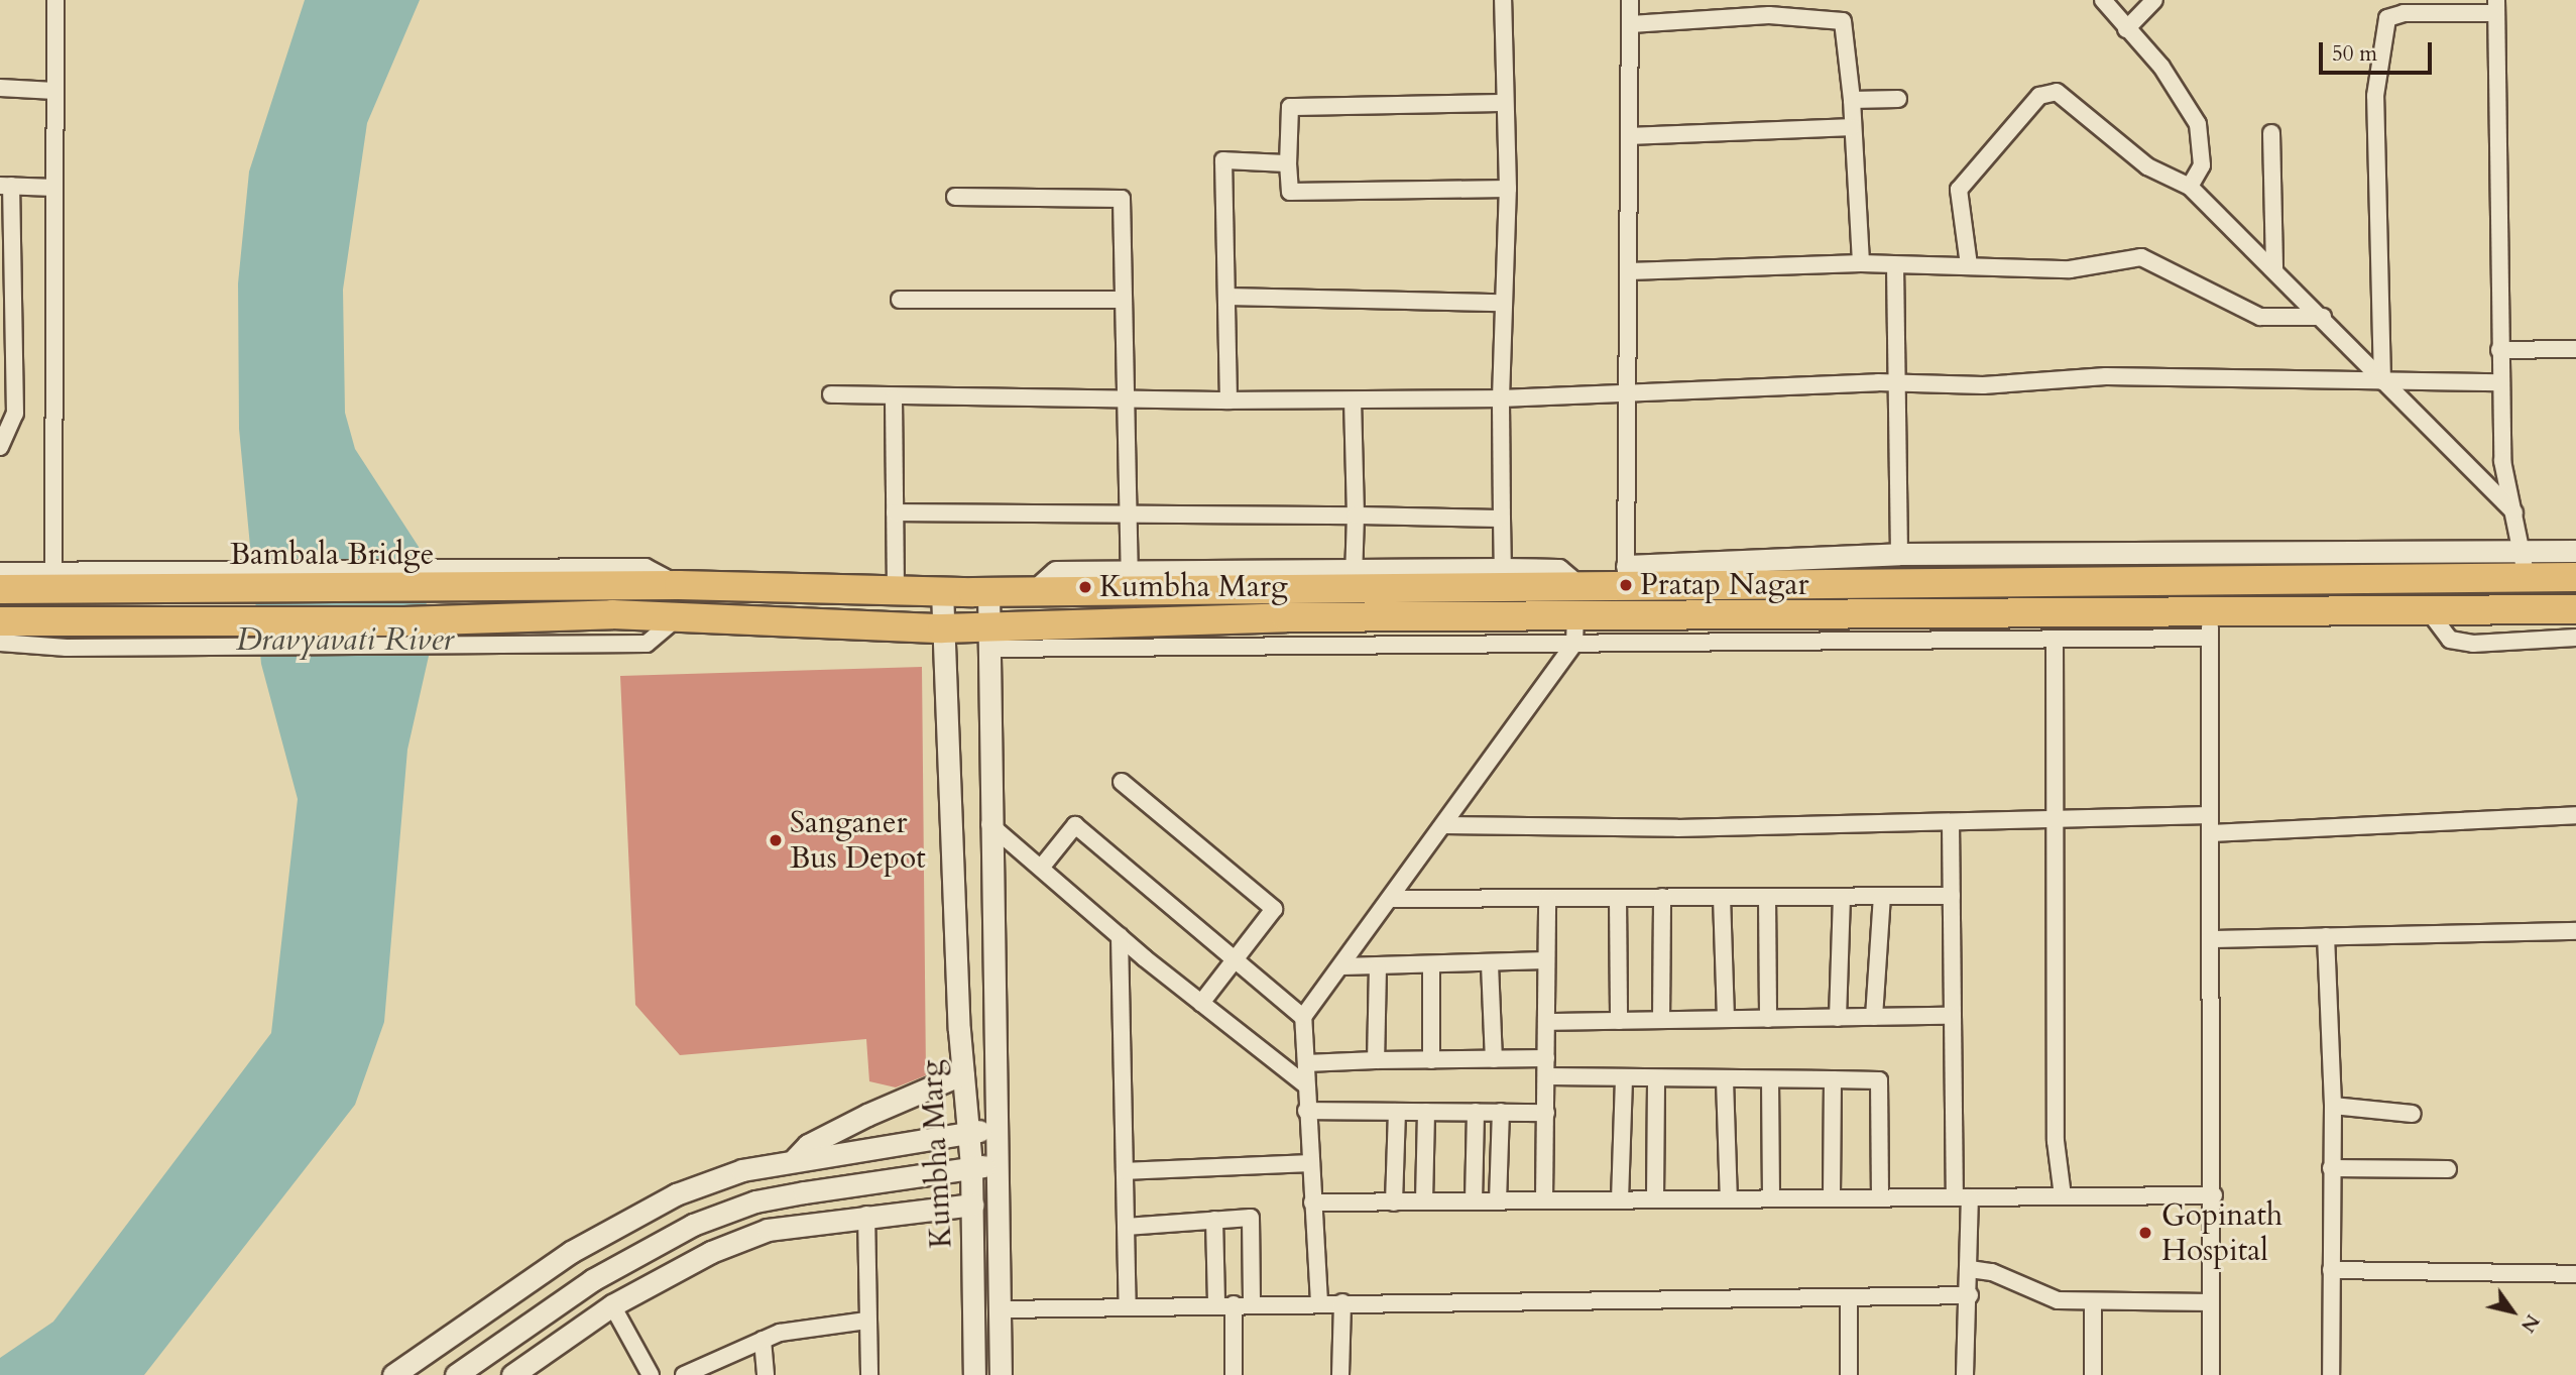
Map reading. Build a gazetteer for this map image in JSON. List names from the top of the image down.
{
  "streets": {
    "highway": ["Bambala Bridge"],
    "main road": ["Kumbha Marg"]
  },
  "crossings": [
    ["Bambala Bridge", "Kumbha Marg"]
  ],
  "water": ["Dravyavati River"],
  "places": [
    "Pratap Nagar",
    "Kumbha Marg",
    "Sanganer Bus Depot",
    "Gopinath Hospital"
  ],
  "scale_bar": "50 m",
  "north": "bottom right"
}
